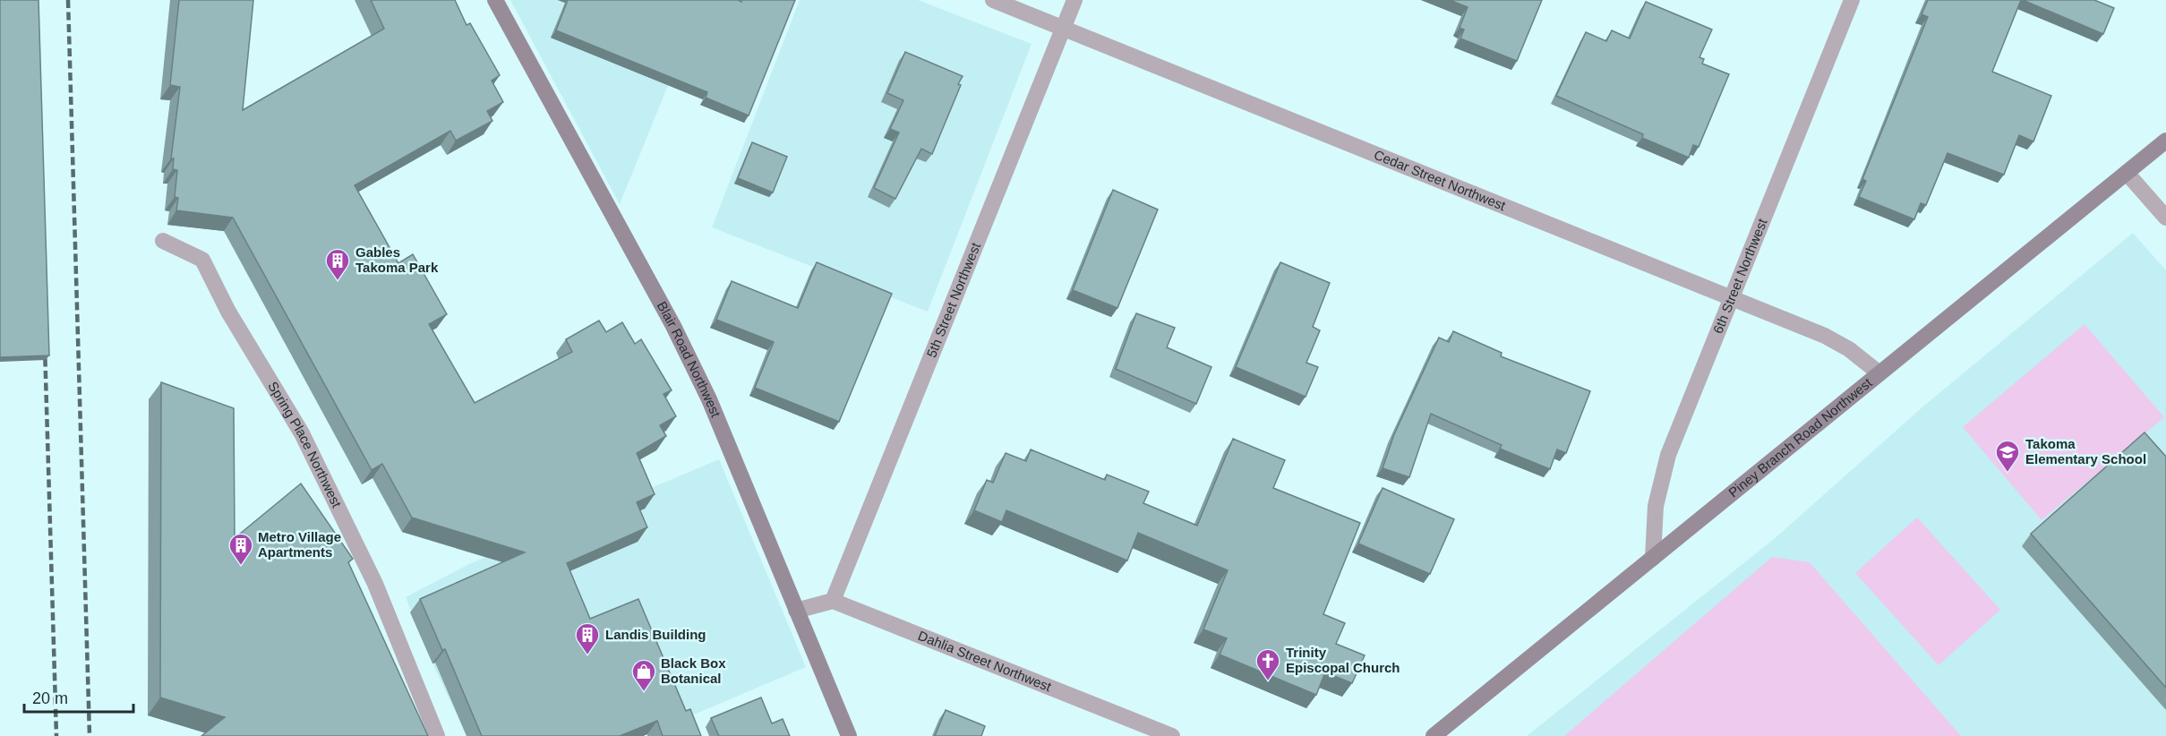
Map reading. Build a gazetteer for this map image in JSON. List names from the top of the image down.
{
  "streets": {
    "main road": ["Blair Road Northwest", "Piney Branch Road Northwest"],
    "street": [
      "Cedar Street Northwest",
      "6th Street Northwest",
      "5th Street Northwest",
      "Spring Place Northwest",
      "Dahlia Street Northwest"
    ]
  },
  "crossings": [
    ["Cedar Street Northwest", "6th Street Northwest"],
    ["Cedar Street Northwest", "5th Street Northwest"],
    ["Cedar Street Northwest", "Piney Branch Road Northwest"],
    ["6th Street Northwest", "Piney Branch Road Northwest"],
    ["5th Street Northwest", "Dahlia Street Northwest"]
  ],
  "places": {
    "building": ["Gables Takoma Park", "Metro Village Apartments", "Landis Building"],
    "school or university": ["Takoma Elementary School"],
    "church": ["Trinity Episcopal Church"],
    "shop": ["Black Box Botanical"]
  },
  "scale_bar": "20 m"
}
